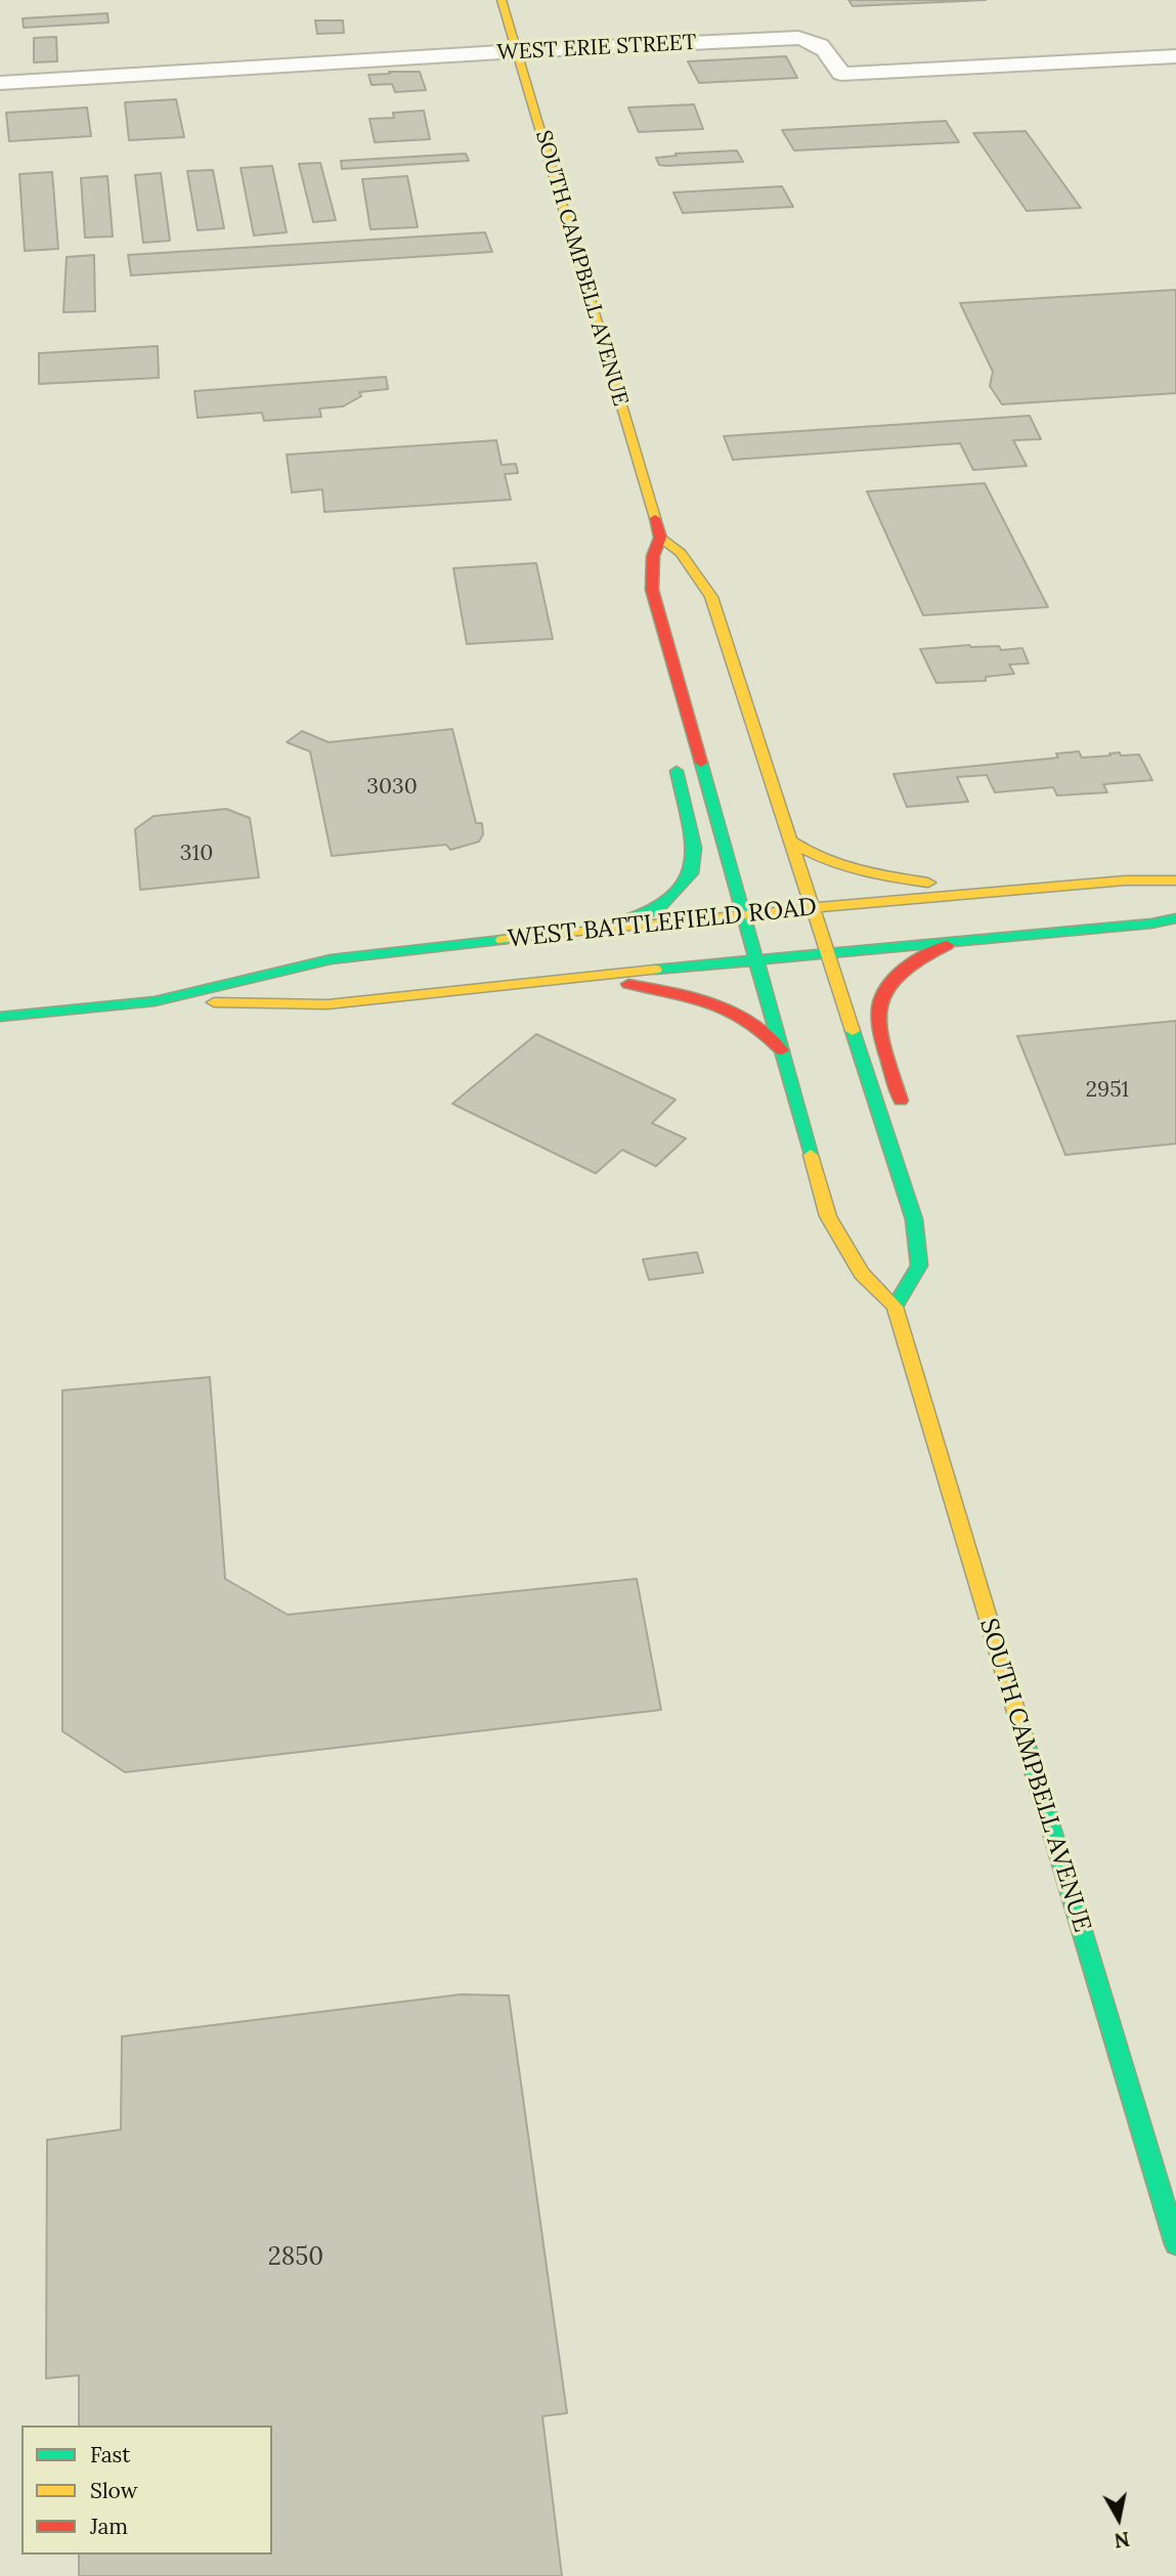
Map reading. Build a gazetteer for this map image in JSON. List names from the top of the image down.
{
  "streets": {
    "main road": ["SOUTH CAMPBELL AVENUE", "WEST BATTLEFIELD ROAD"],
    "street": ["WEST ERIE STREET"]
  },
  "crossings": [
    ["WEST ERIE STREET", "SOUTH CAMPBELL AVENUE"],
    ["SOUTH CAMPBELL AVENUE", "WEST BATTLEFIELD ROAD"]
  ],
  "house_numbers": [
    "3030",
    "310",
    "2951",
    "2850"
  ],
  "legend": ["Fast", "Slow", "Jam"],
  "north": "bottom"
}
